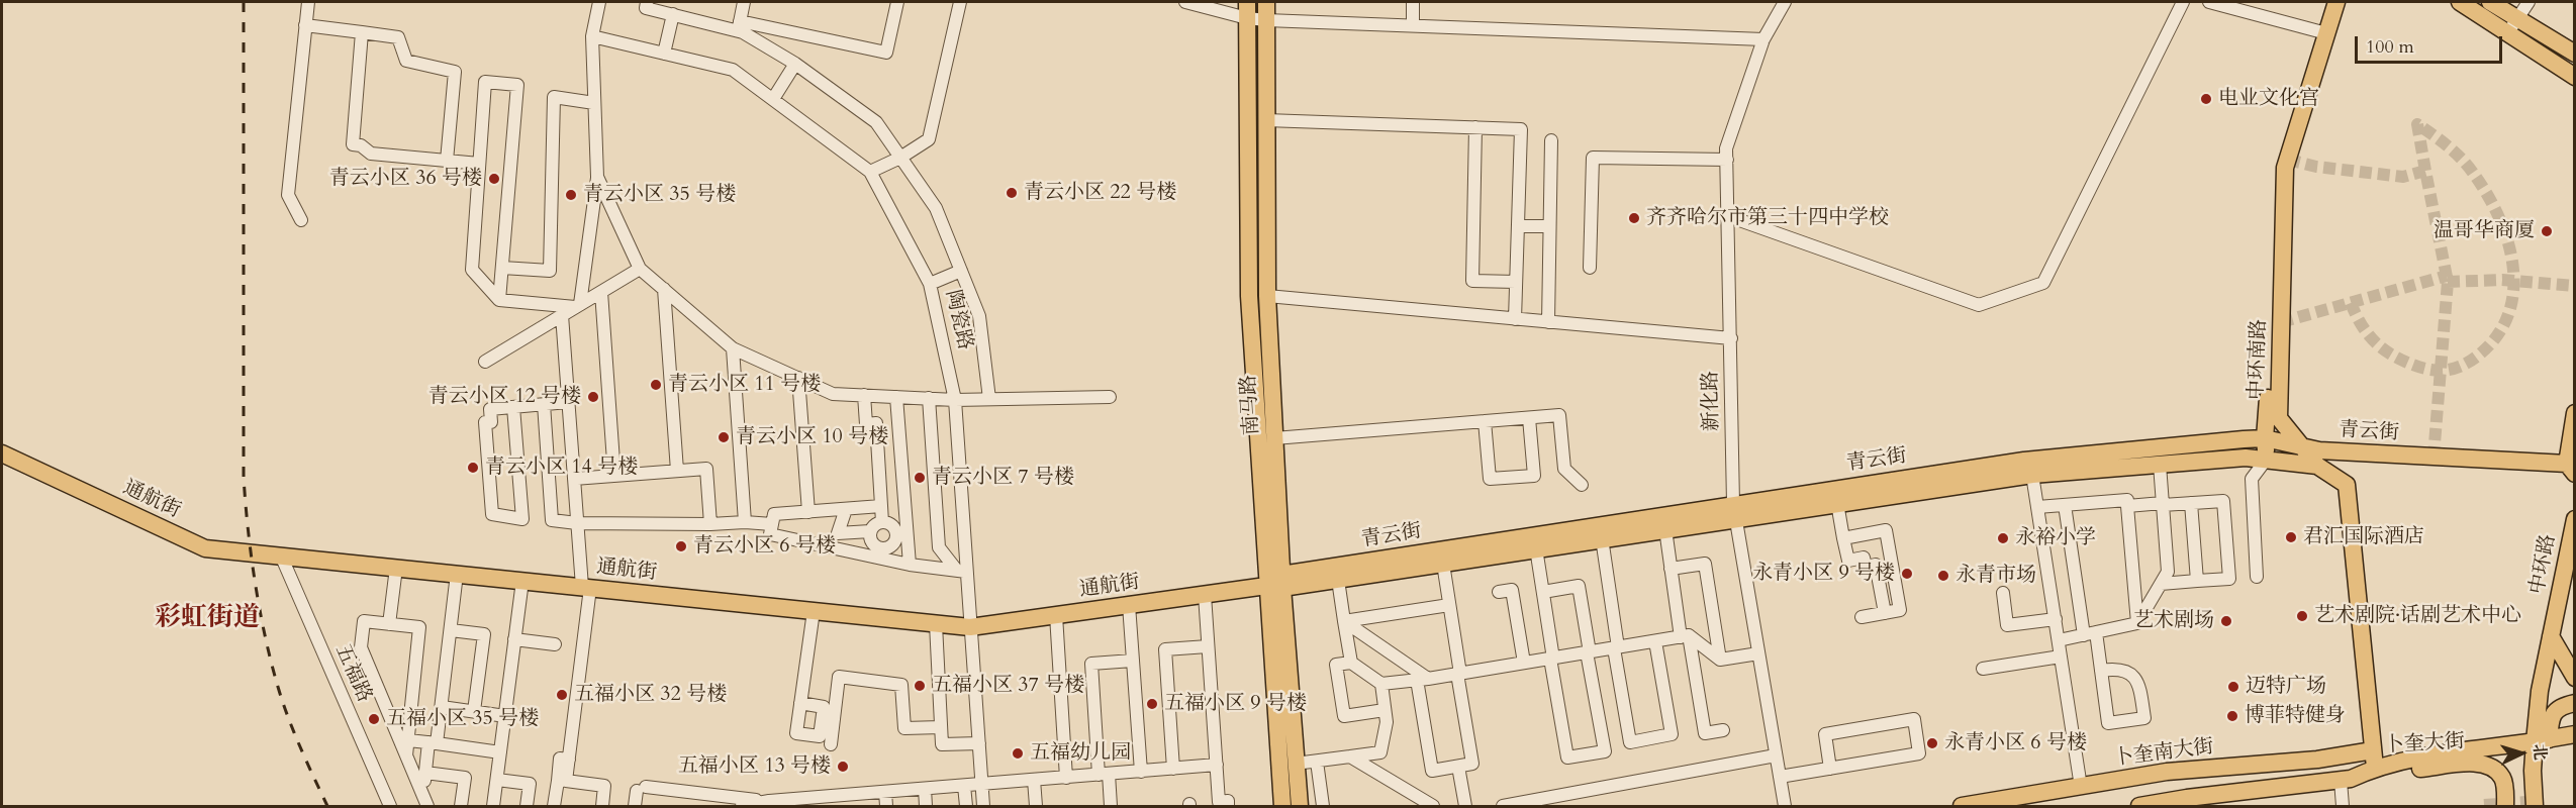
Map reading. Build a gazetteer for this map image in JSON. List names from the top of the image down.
{
  "streets": {
    "main road": [
      "中环南路",
      "南马路",
      "青云街",
      "通航街",
      "中环路",
      "卜奎大街",
      "卜奎南大街"
    ],
    "street": ["陶瓷路", "新化路", "五福路"]
  },
  "crossings": [
    ["陶瓷路", "通航街"],
    ["中环南路", "青云街"],
    ["中环南路", "卜奎大街"],
    ["中环南路", "卜奎南大街"],
    ["新化路", "青云街"],
    ["南马路", "青云街"],
    ["南马路", "通航街"],
    ["青云街", "通航街"],
    ["通航街", "五福路"],
    ["中环路", "卜奎大街"]
  ],
  "districts": ["彩虹街道"],
  "places": [
    "电业文化宫",
    "青云小区 36 号楼",
    "青云小区 22 号楼",
    "青云小区 35 号楼",
    "齐齐哈尔市第三十四中学校",
    "温哥华商厦",
    "青云小区 11 号楼",
    "青云小区 12 号楼",
    "青云小区 10 号楼",
    "青云小区 14 号楼",
    "青云小区 7 号楼",
    "君汇国际酒店",
    "永裕小学",
    "青云小区 6 号楼",
    "永青小区 9 号楼",
    "永青市场",
    "艺术剧院·话剧艺术中心",
    "艺术剧场",
    "五福小区 37 号楼",
    "迈特广场",
    "五福小区 32 号楼",
    "五福小区 9 号楼",
    "博菲特健身",
    "五福小区 35 号楼",
    "永青小区 6 号楼",
    "五福幼儿园",
    "五福小区 13 号楼"
  ],
  "scale_bar": "100 m",
  "north": "right"
}
